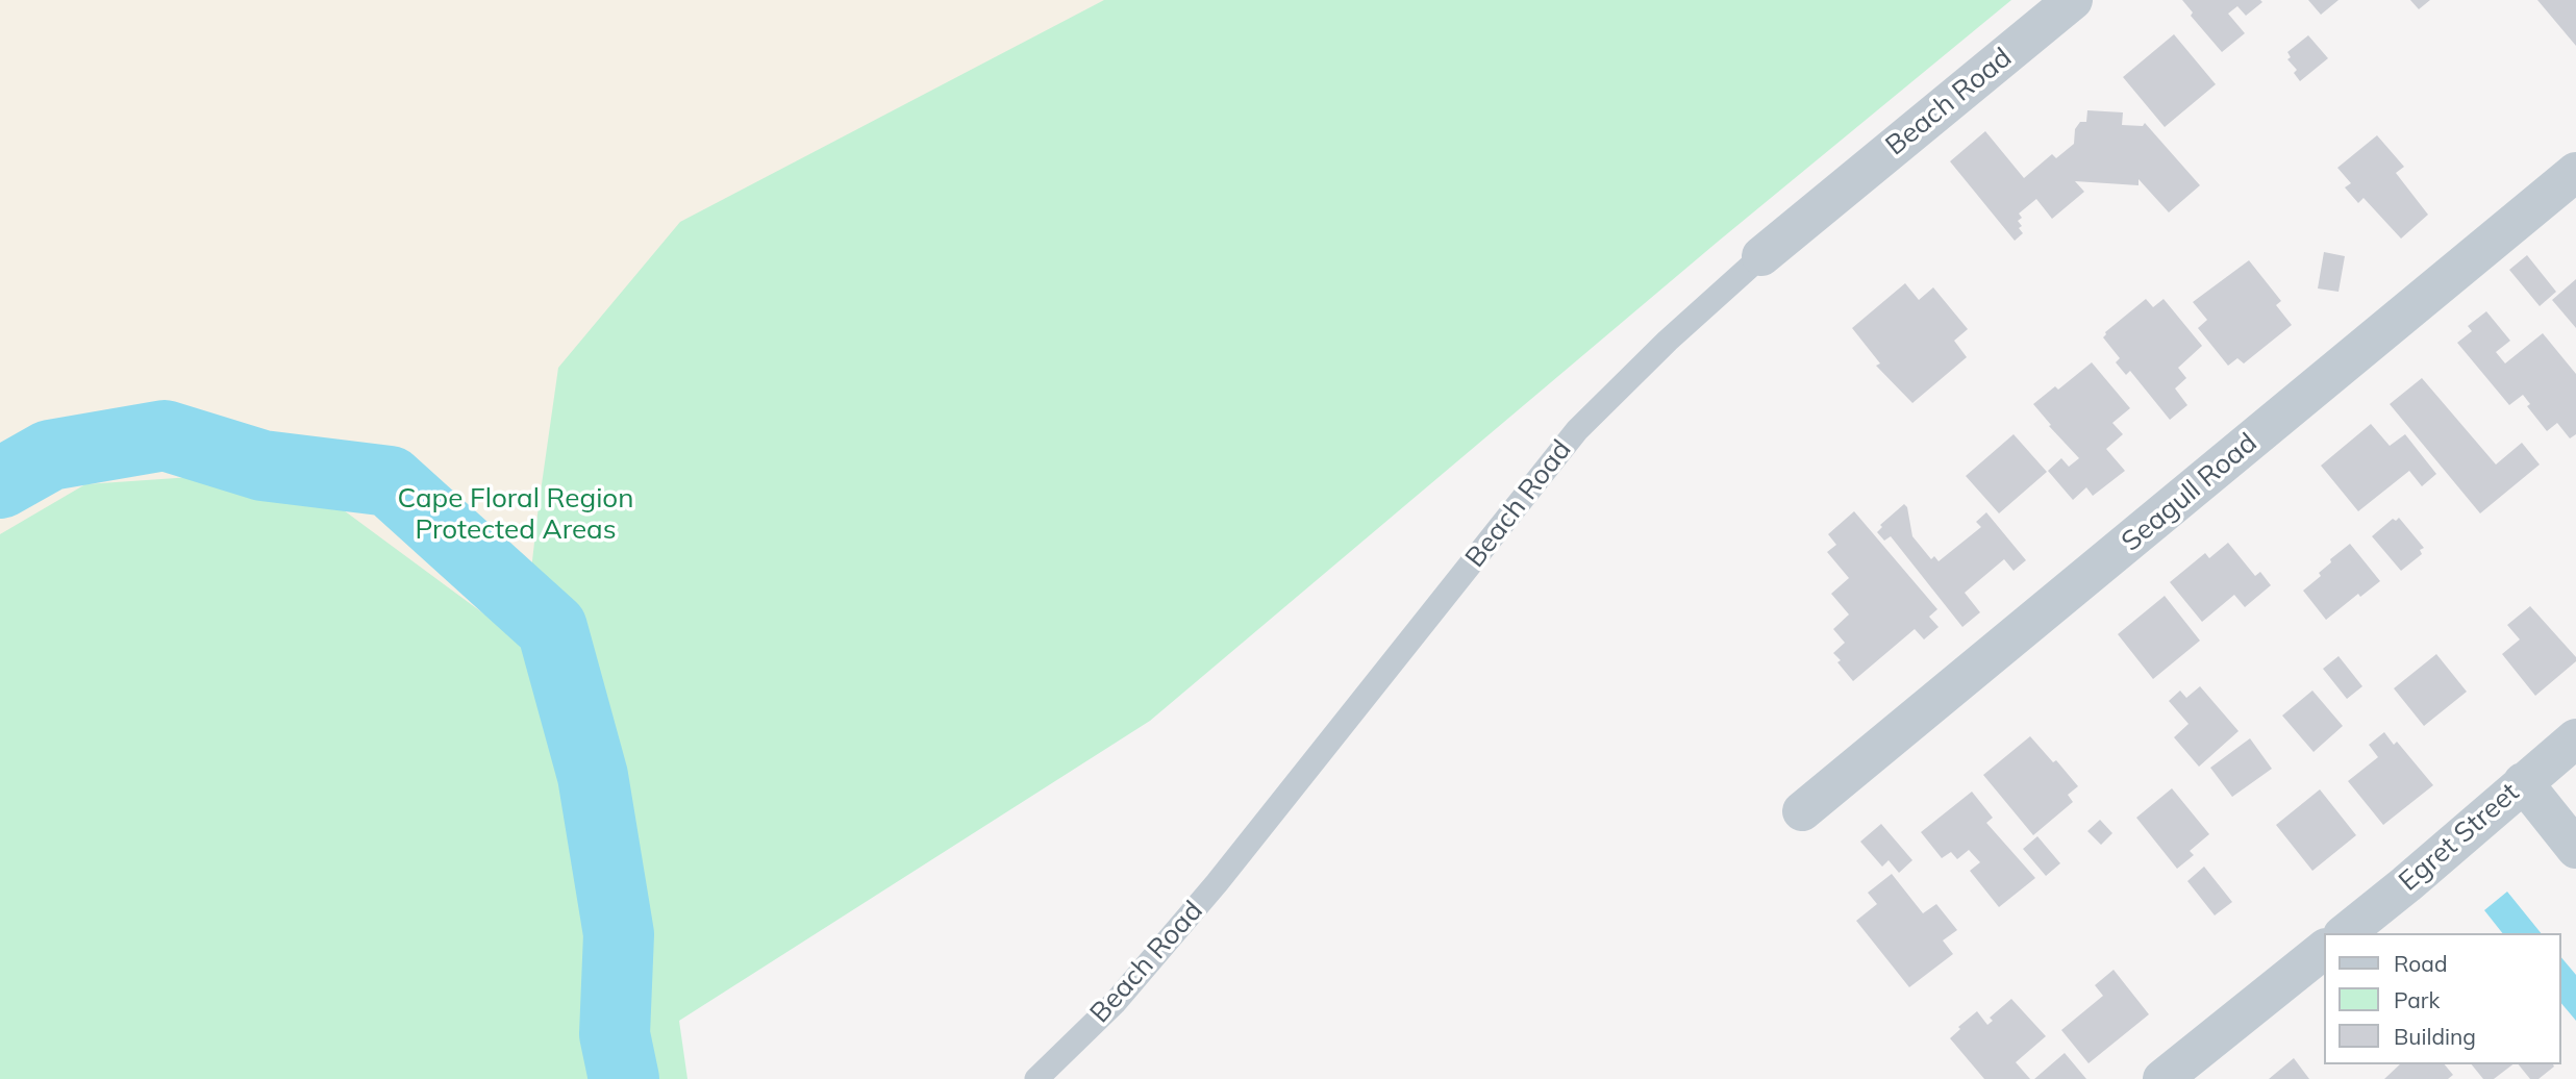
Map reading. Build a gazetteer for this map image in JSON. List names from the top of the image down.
{
  "streets": {
    "street": ["Beach Road", "Seagull Road", "Egret Street"]
  },
  "parks": ["Cape Floral Region Protected Areas"],
  "legend": ["Road", "Park", "Building"]
}
